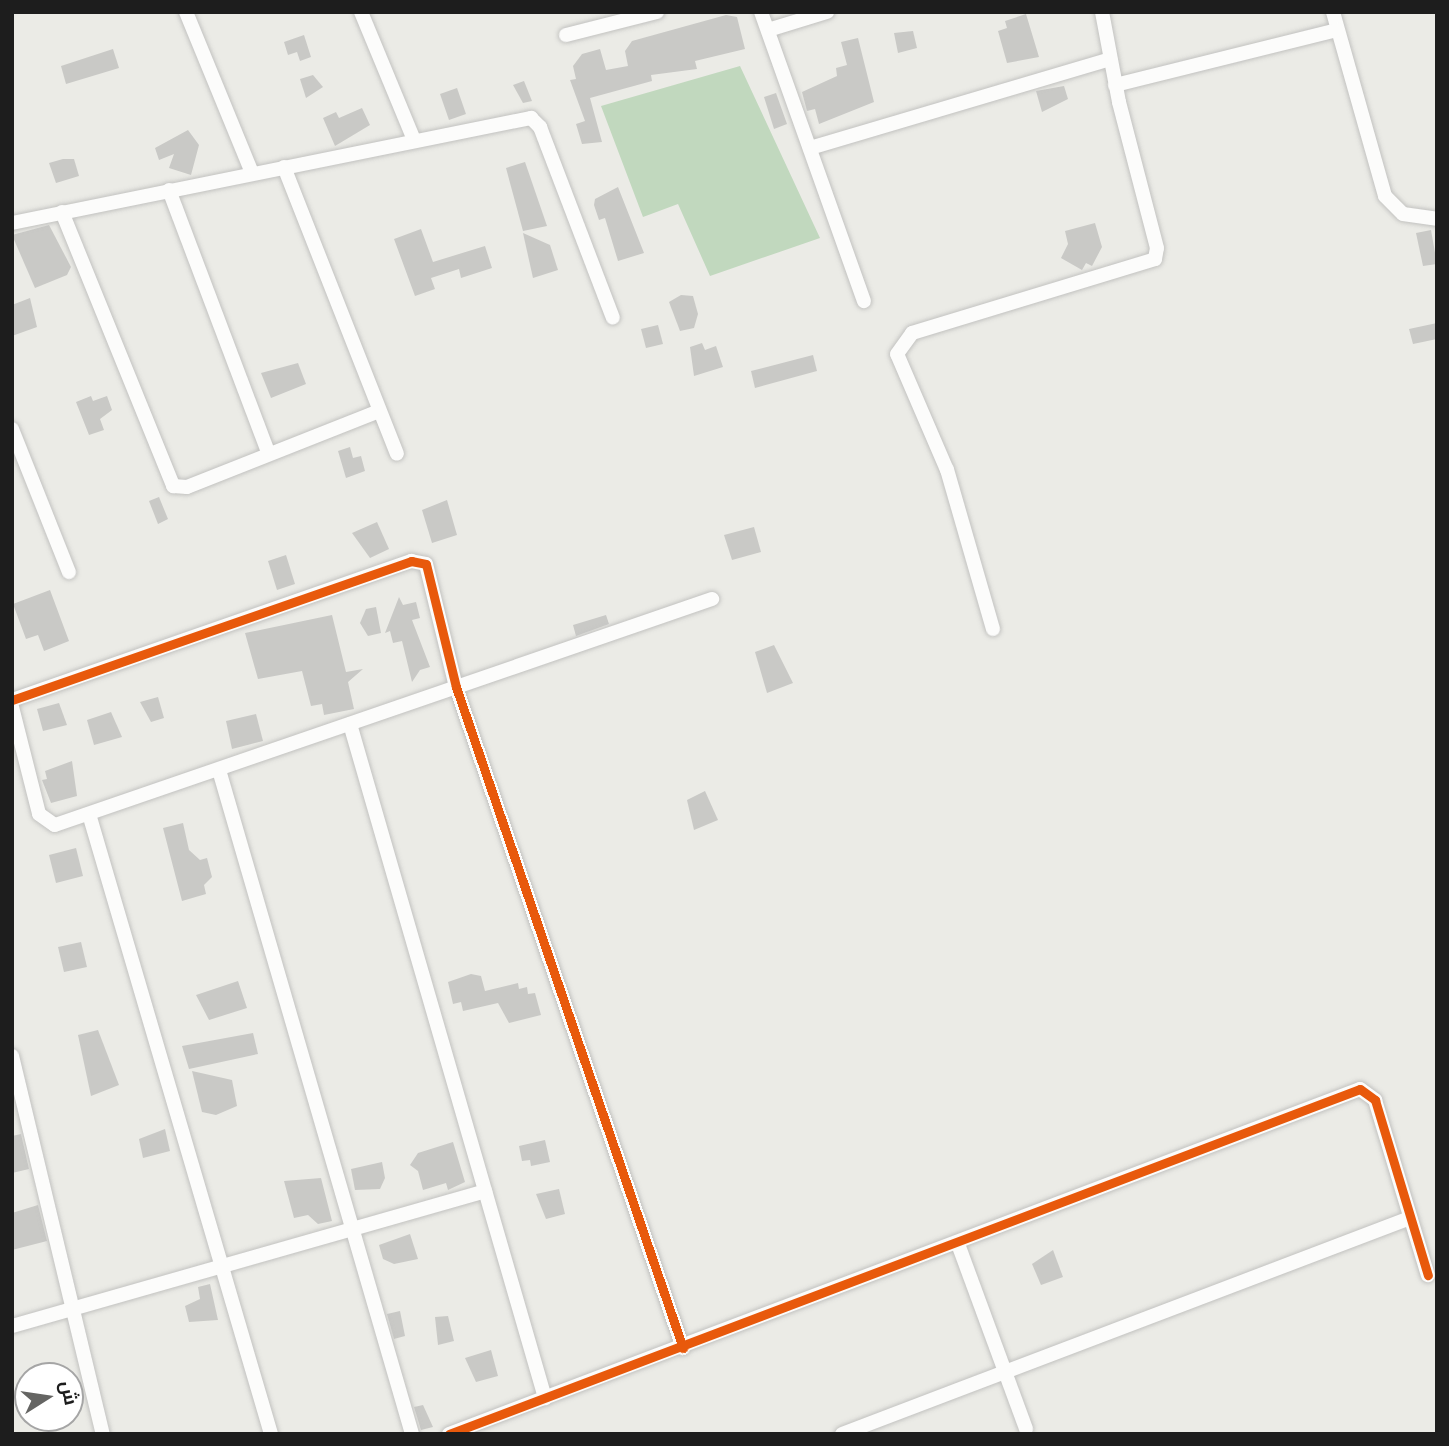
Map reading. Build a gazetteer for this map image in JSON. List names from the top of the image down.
{
  "north": "right"
}
